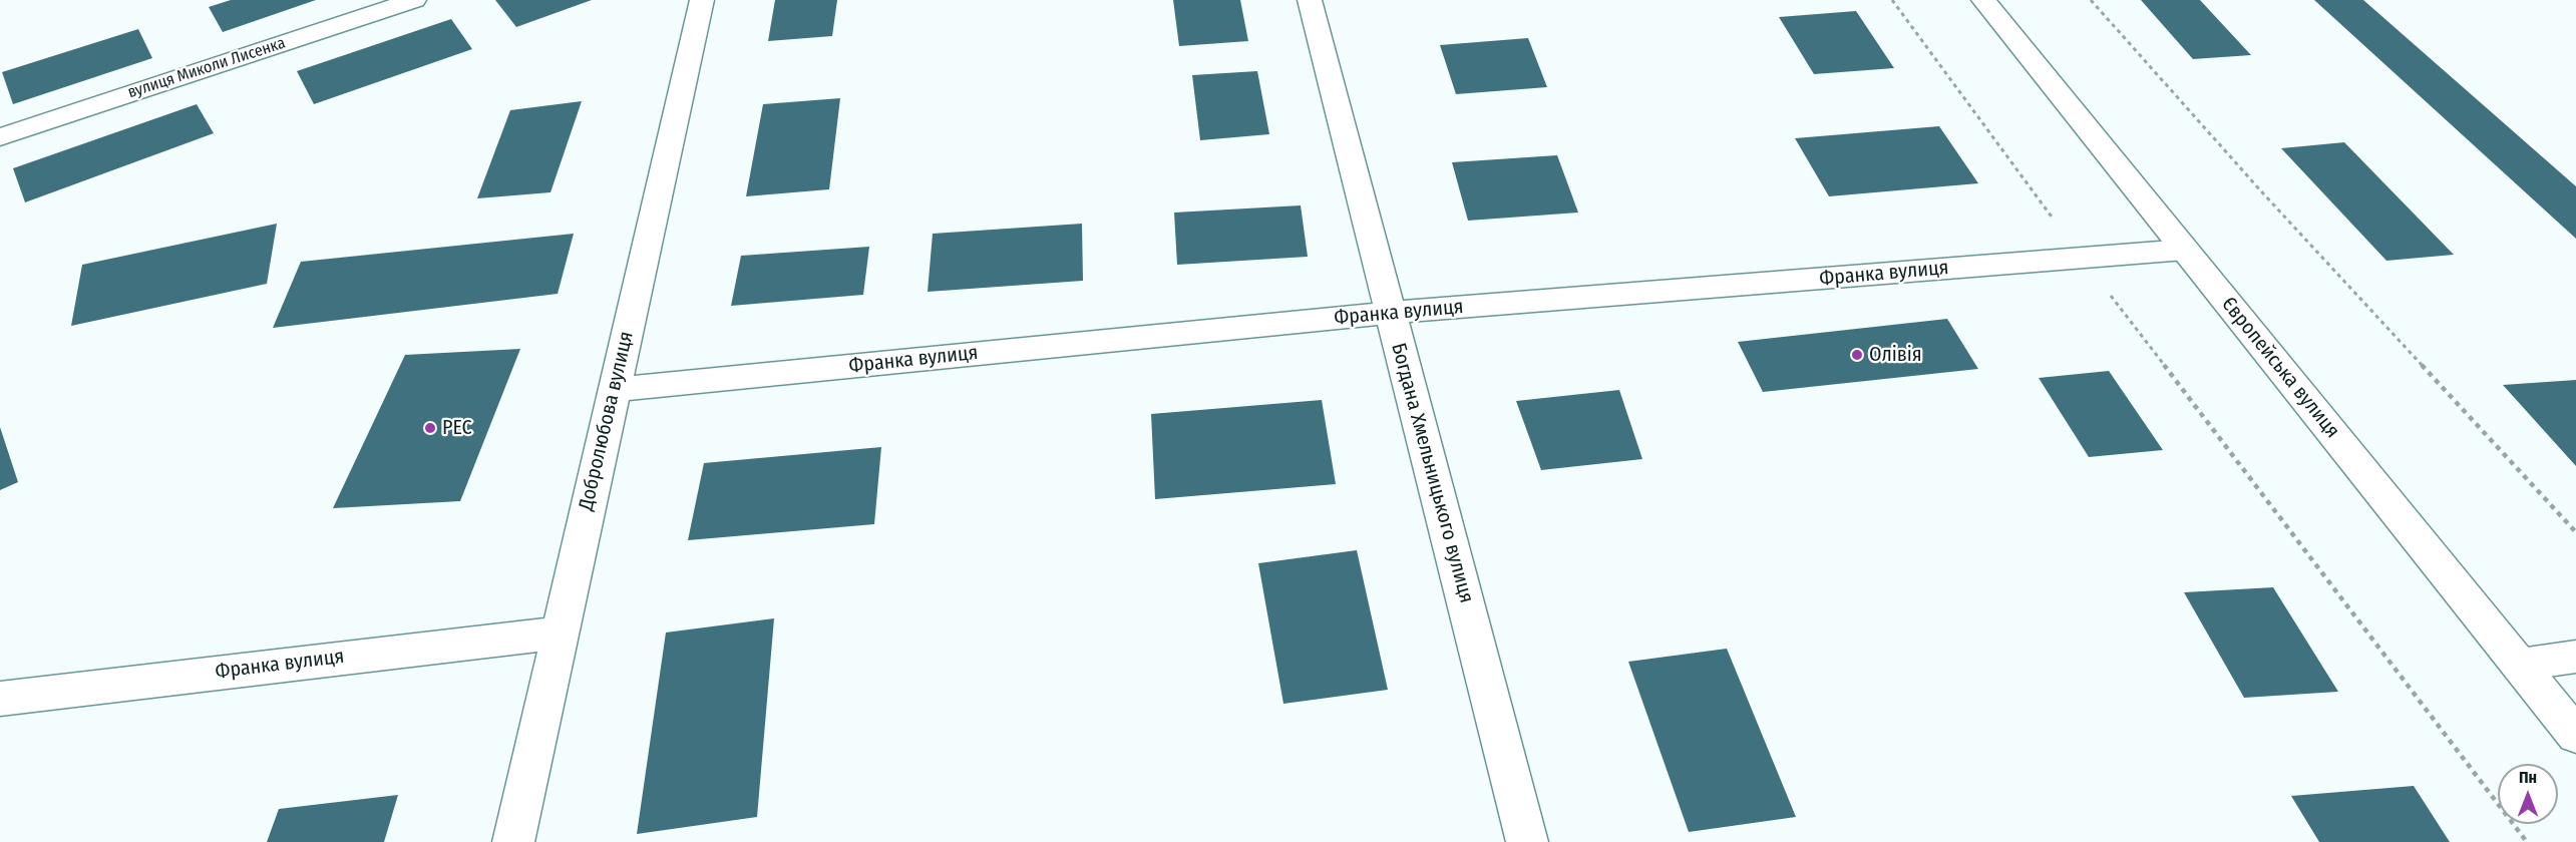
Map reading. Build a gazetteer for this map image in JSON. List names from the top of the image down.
{
  "streets": {
    "street": [
      "вулиця Миколи Лисенка",
      "Франка вулиця",
      "Європейська вулиця",
      "Добролюбова вулиця",
      "Богдана Хмельницького вулиця"
    ]
  },
  "crossings": [
    ["Франка вулиця", "Європейська вулиця"],
    ["Франка вулиця", "Добролюбова вулиця"],
    ["Франка вулиця", "Богдана Хмельницького вулиця"]
  ],
  "places": ["Олівія", "РЕС"],
  "north": "top"
}
